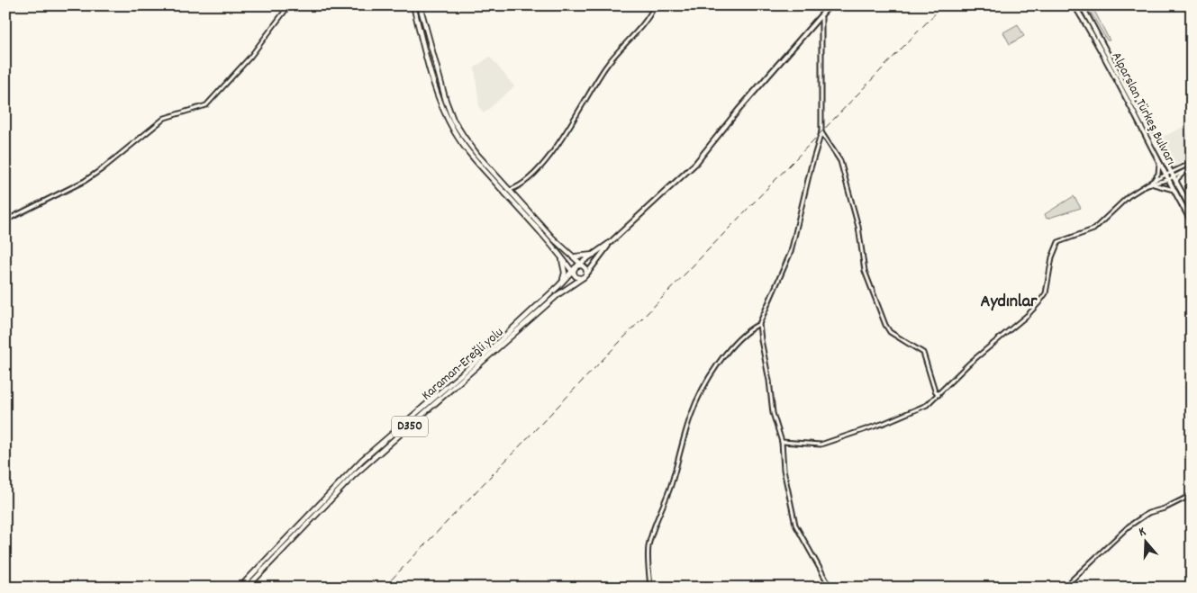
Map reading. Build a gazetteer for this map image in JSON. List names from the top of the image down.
{
  "streets": {
    "highway": ["Karaman-Ereğli yolu", "D350"],
    "main road": ["Alparslan Türkeş Bulvarı"]
  },
  "districts": ["Aydınlar"],
  "north": "top"
}
